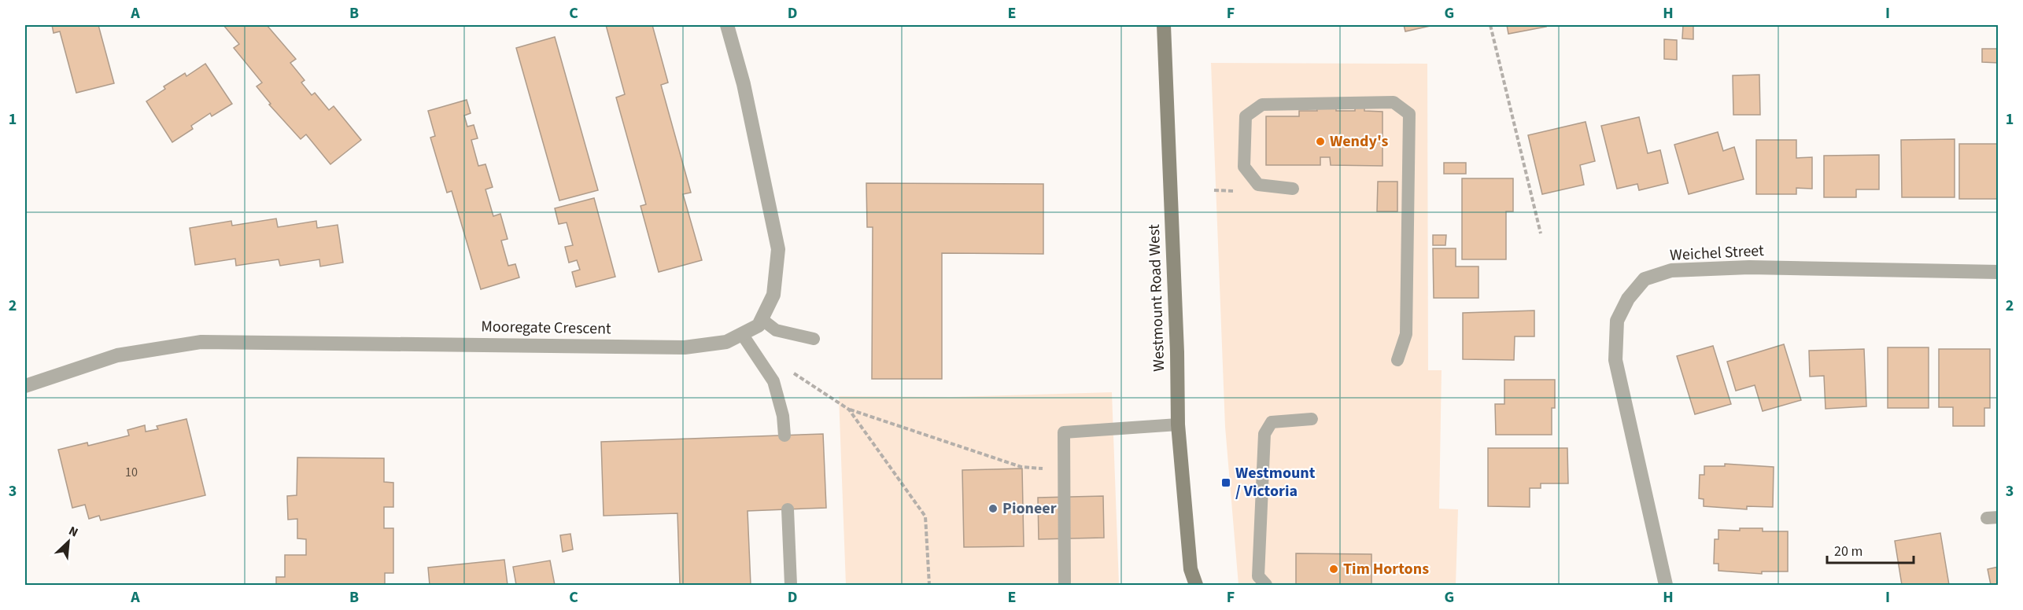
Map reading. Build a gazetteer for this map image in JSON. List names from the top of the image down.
{
  "streets": {
    "main road": ["Westmount Road West"],
    "street": ["Weichel Street", "Mooregate Crescent"]
  },
  "places": {
    "other": ["Wendy's", "Pioneer", "Tim Hortons"],
    "transit": ["Westmount / Victoria"]
  },
  "house_numbers": ["10"],
  "scale_bar": "20 m",
  "north": "top right",
  "grid": {
    "columns": [
      "A",
      "B",
      "C",
      "D",
      "E",
      "F",
      "G",
      "H",
      "I"
    ],
    "rows": ["1", "2", "3"]
  }
}
